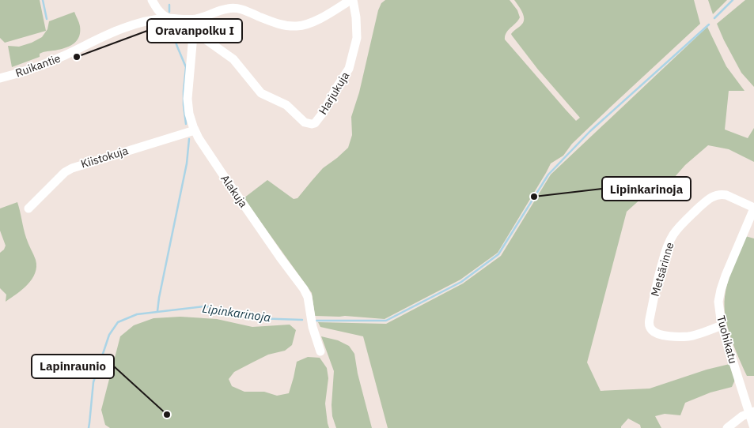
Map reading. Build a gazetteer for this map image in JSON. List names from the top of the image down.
{
  "streets": {
    "street": [
      "Ruikantie",
      "Harjukuja",
      "Kiistokuja",
      "Alakuja",
      "Metsärinne",
      "Tuohikatu"
    ]
  },
  "crossings": [
    ["Ruikantie", "Alakuja"],
    ["Harjukuja", "Alakuja"],
    ["Kiistokuja", "Alakuja"],
    ["Metsärinne", "Tuohikatu"]
  ],
  "water": ["Lipinkarinoja"],
  "places": ["Oravanpolku I", "Lipinkarinoja", "Lapinraunio"]
}
